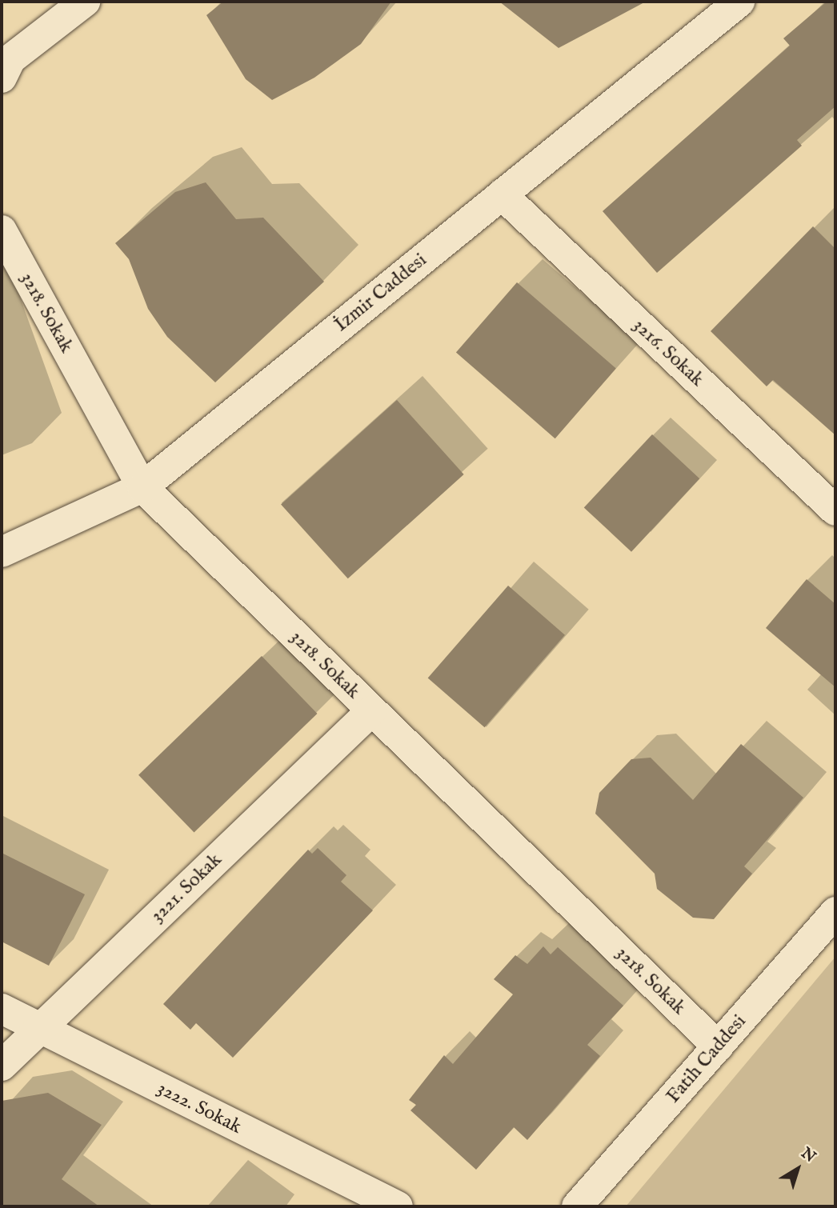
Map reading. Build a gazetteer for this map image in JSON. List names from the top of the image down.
{
  "streets": {
    "street": [
      "İzmir Caddesi",
      "3218. Sokak",
      "3216. Sokak",
      "3221. Sokak",
      "Fatih Caddesi",
      "3222. Sokak"
    ]
  },
  "crossings": [
    ["İzmir Caddesi", "3218. Sokak"],
    ["İzmir Caddesi", "3216. Sokak"],
    ["3218. Sokak", "3221. Sokak"],
    ["3218. Sokak", "Fatih Caddesi"],
    ["3221. Sokak", "3222. Sokak"]
  ],
  "north": "top right"
}
